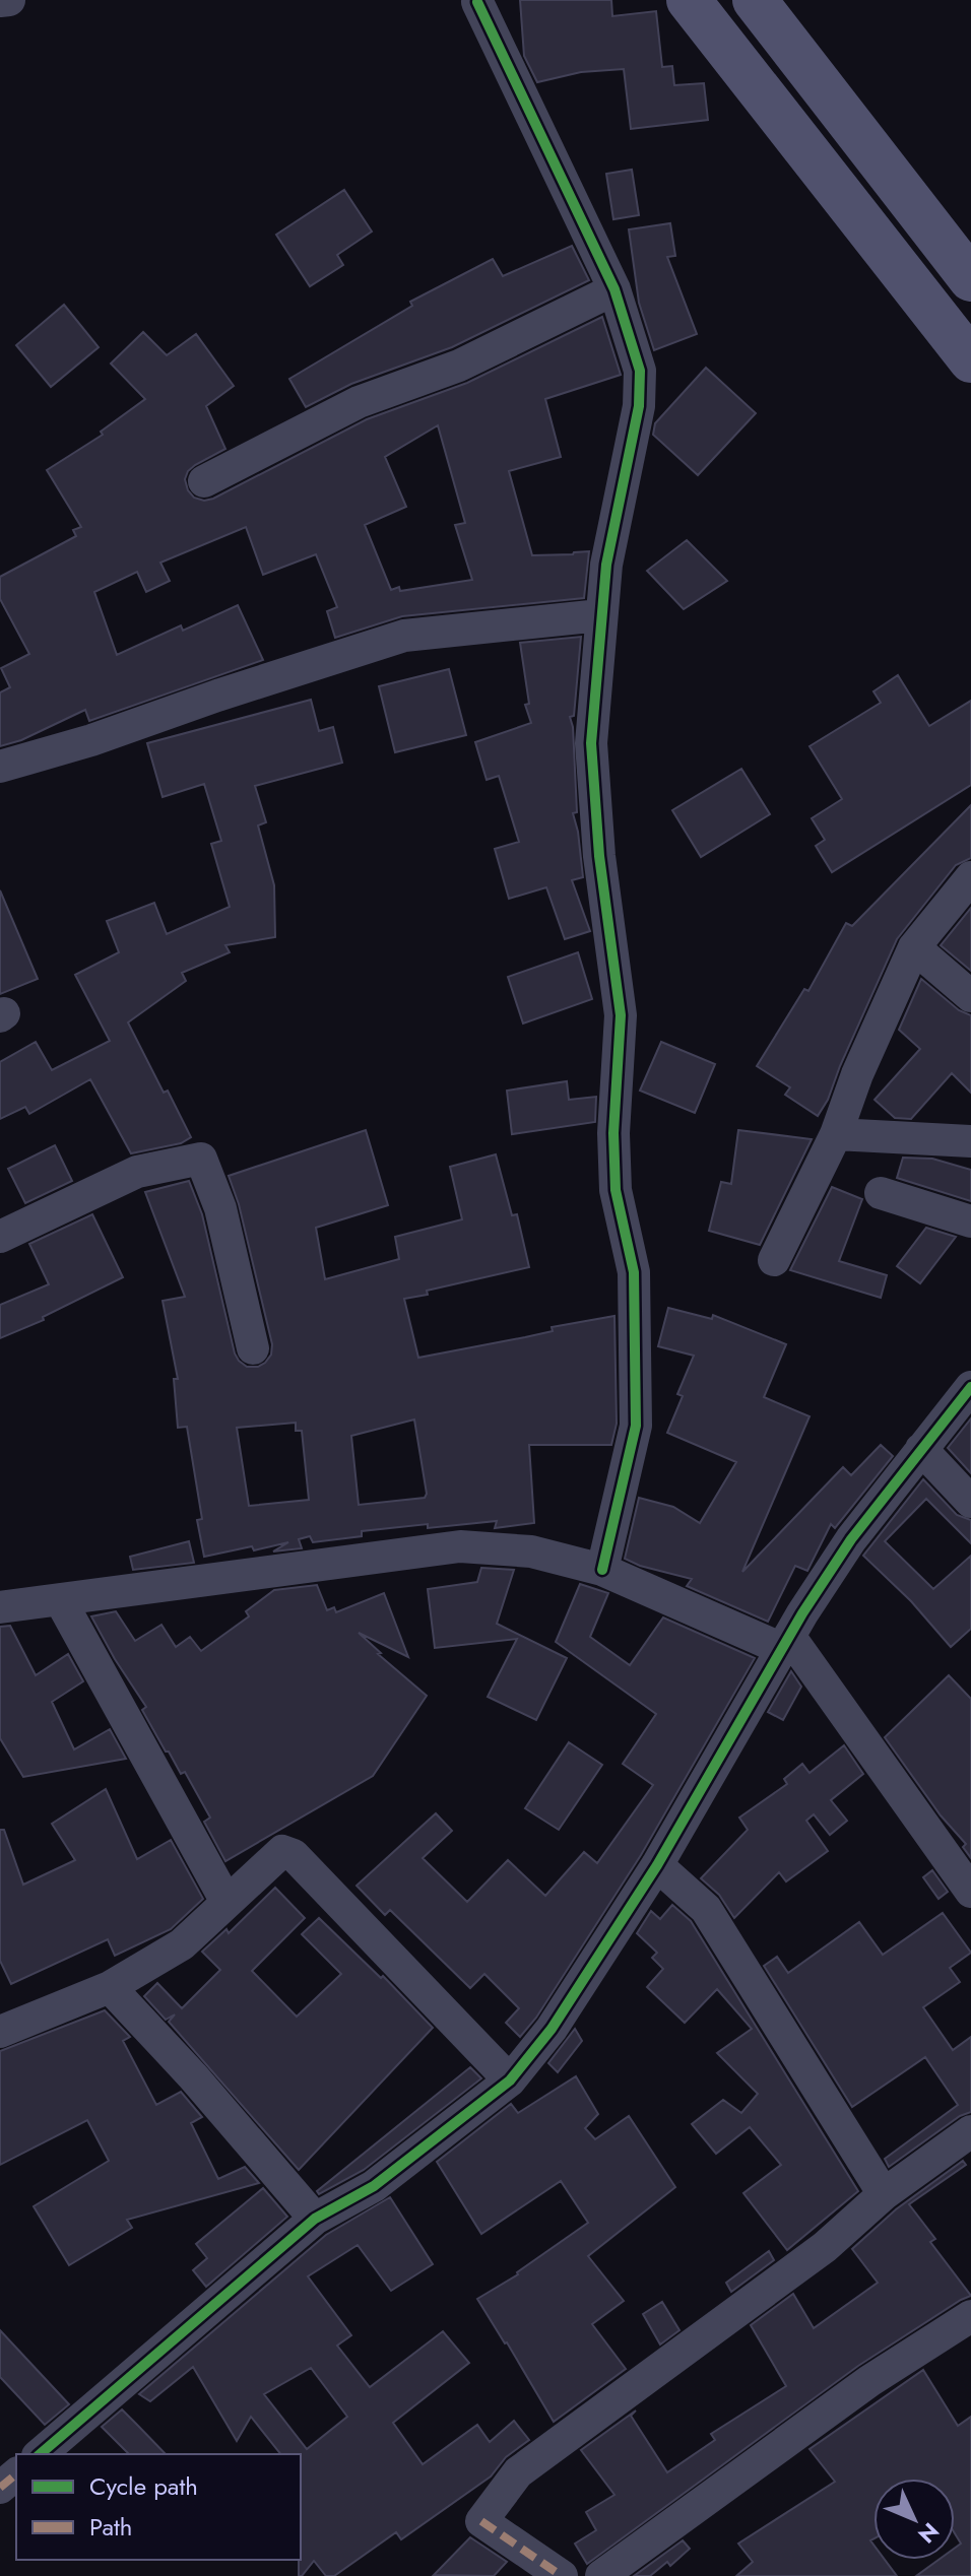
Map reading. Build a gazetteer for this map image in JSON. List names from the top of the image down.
{
  "legend": ["Cycle path", "Path"],
  "north": "bottom right"
}
